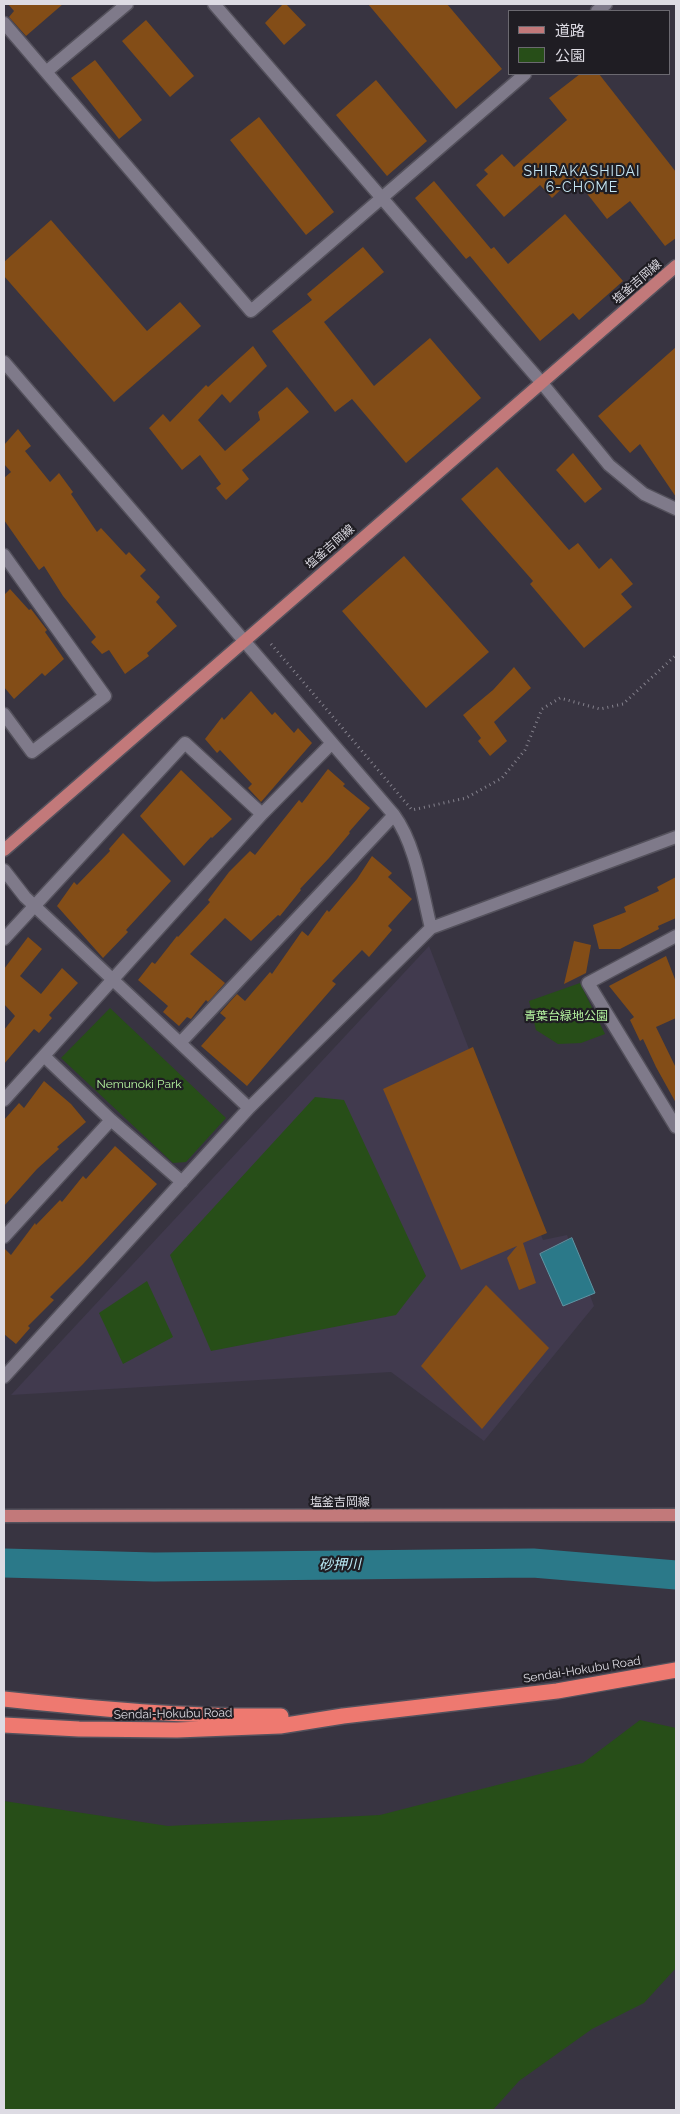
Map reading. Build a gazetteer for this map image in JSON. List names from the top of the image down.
{
  "streets": {
    "highway": ["Sendai-Hokubu Road"],
    "main road": ["塩釜吉岡線"]
  },
  "districts": ["SHIRAKASHIDAI 6-CHOME"],
  "water": ["砂押川"],
  "parks": ["青葉台緑地公園", "Nemunoki Park"],
  "legend": ["道路", "公園"]
}
